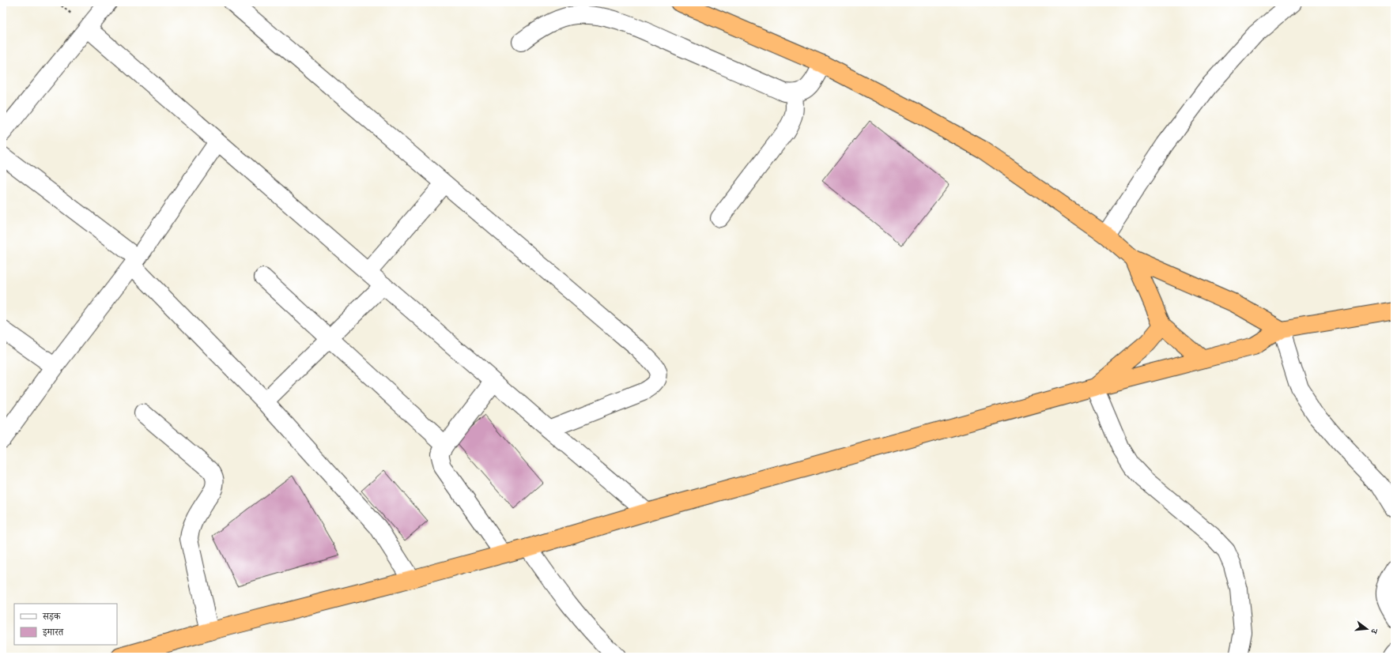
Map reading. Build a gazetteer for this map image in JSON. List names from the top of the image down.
{
  "legend": ["सड़क", "इमारत"],
  "north": "right"
}
